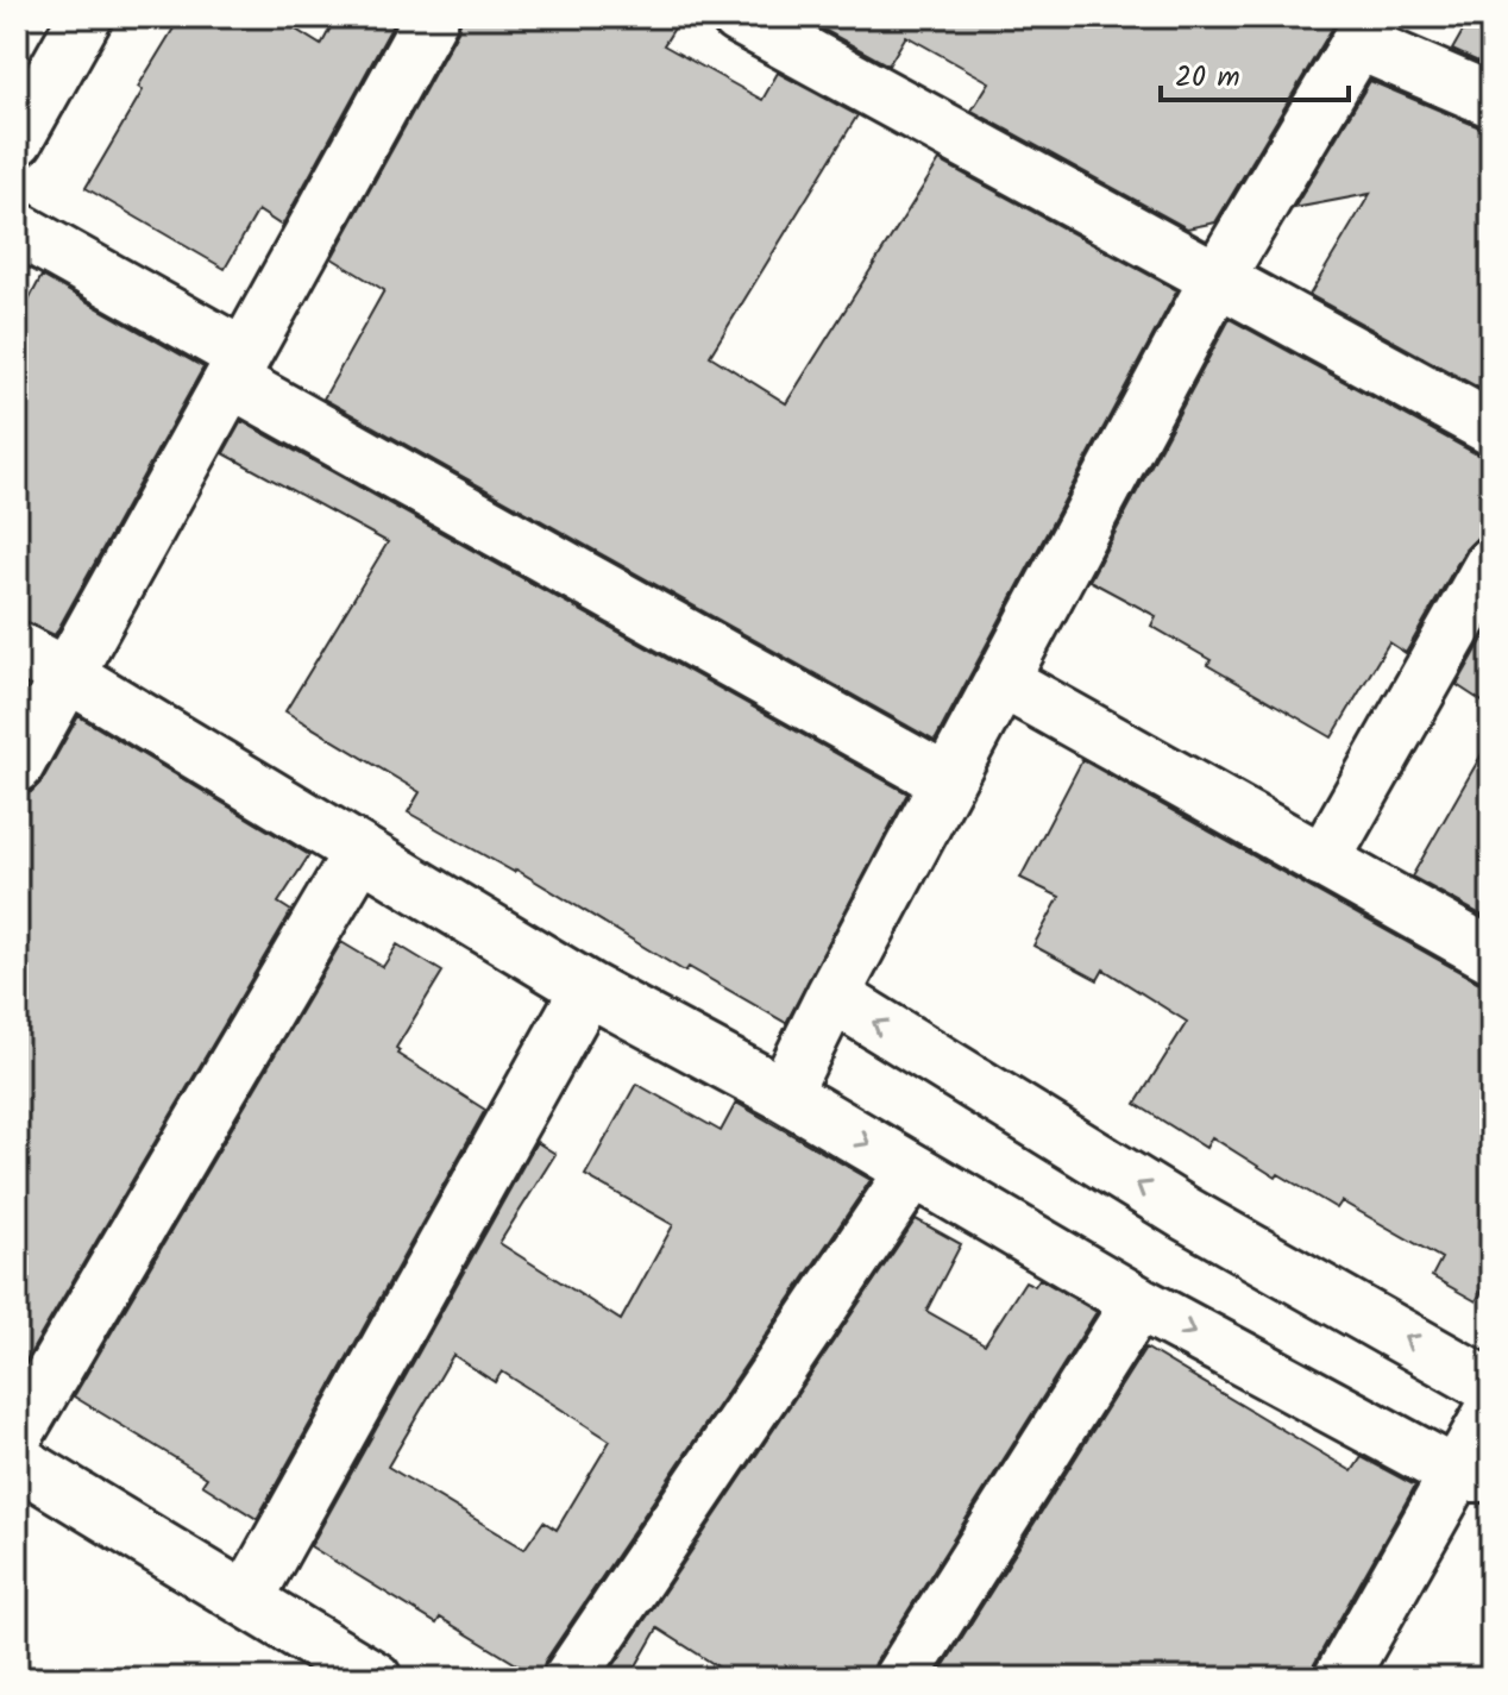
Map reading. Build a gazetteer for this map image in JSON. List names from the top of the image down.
{
  "scale_bar": "20 m"
}
